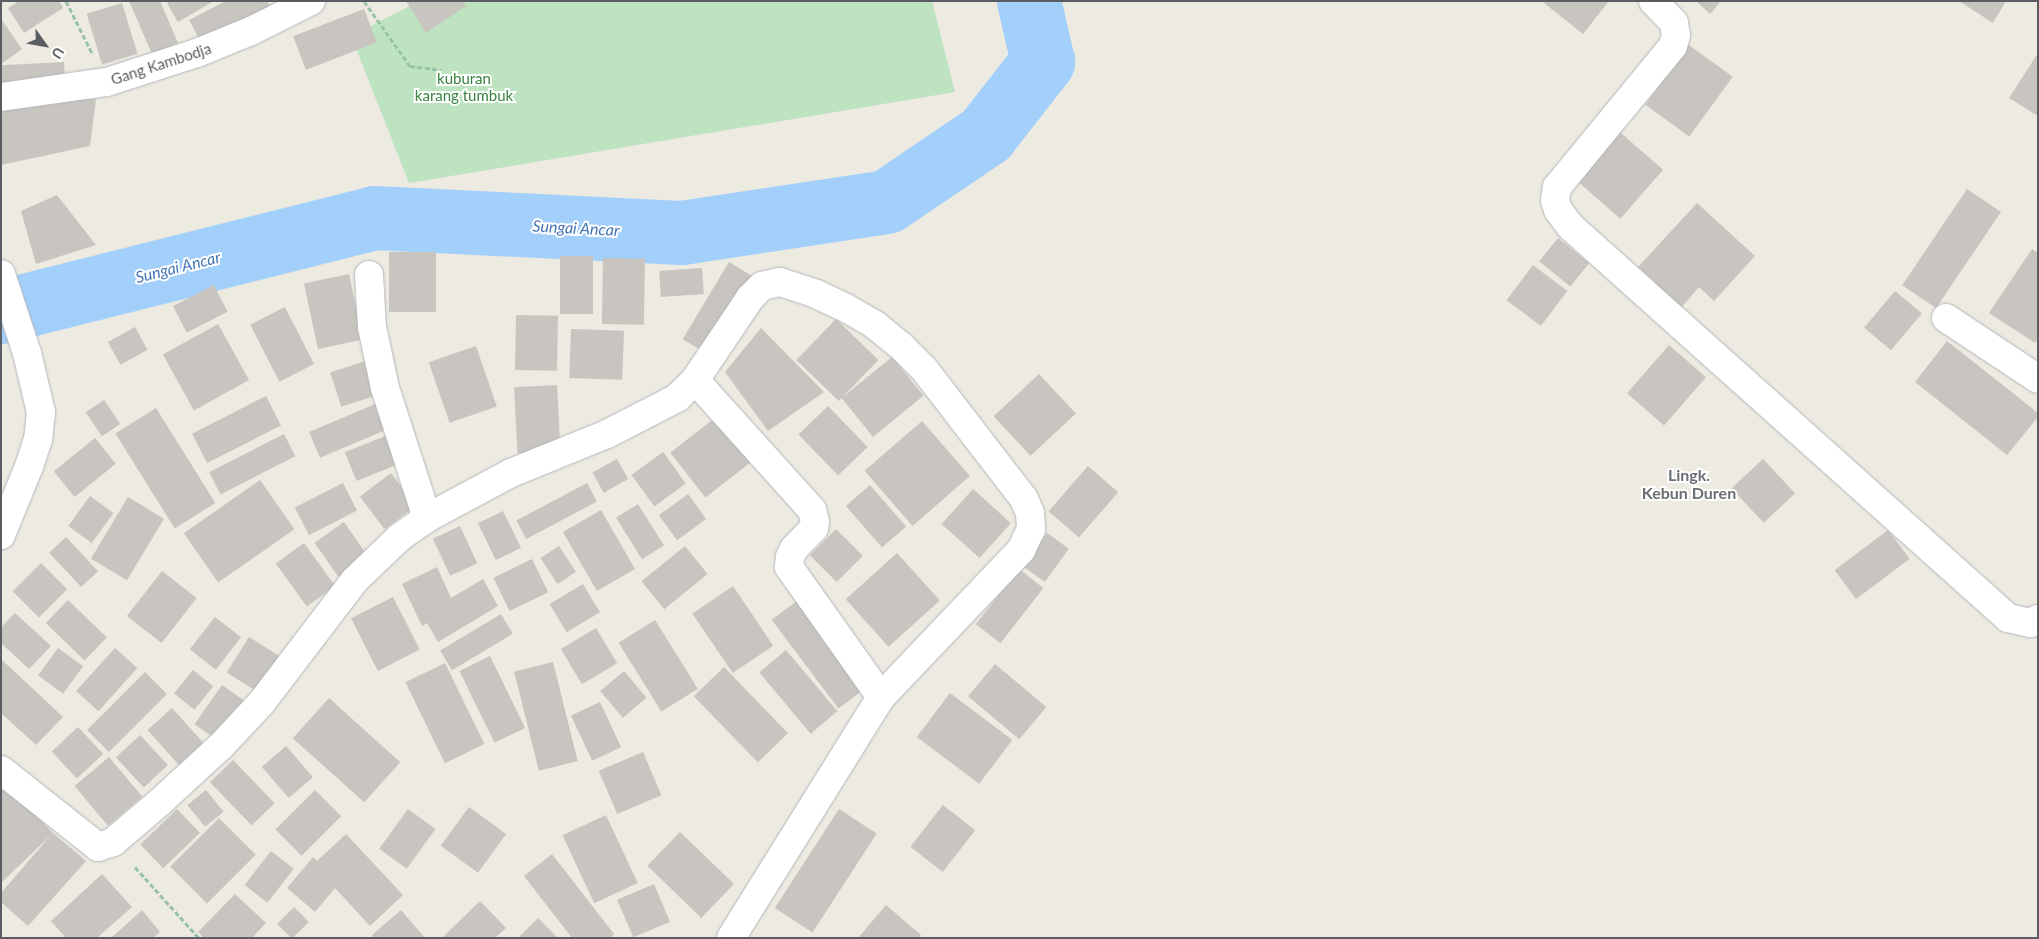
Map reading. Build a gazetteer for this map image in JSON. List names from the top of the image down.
{
  "streets": {
    "street": ["Gang Kambodja"]
  },
  "districts": ["Lingk. Kebun Duren"],
  "water": ["Sungai Ancar"],
  "parks": ["kuburan karang tumbuk"],
  "north": "bottom right"
}
